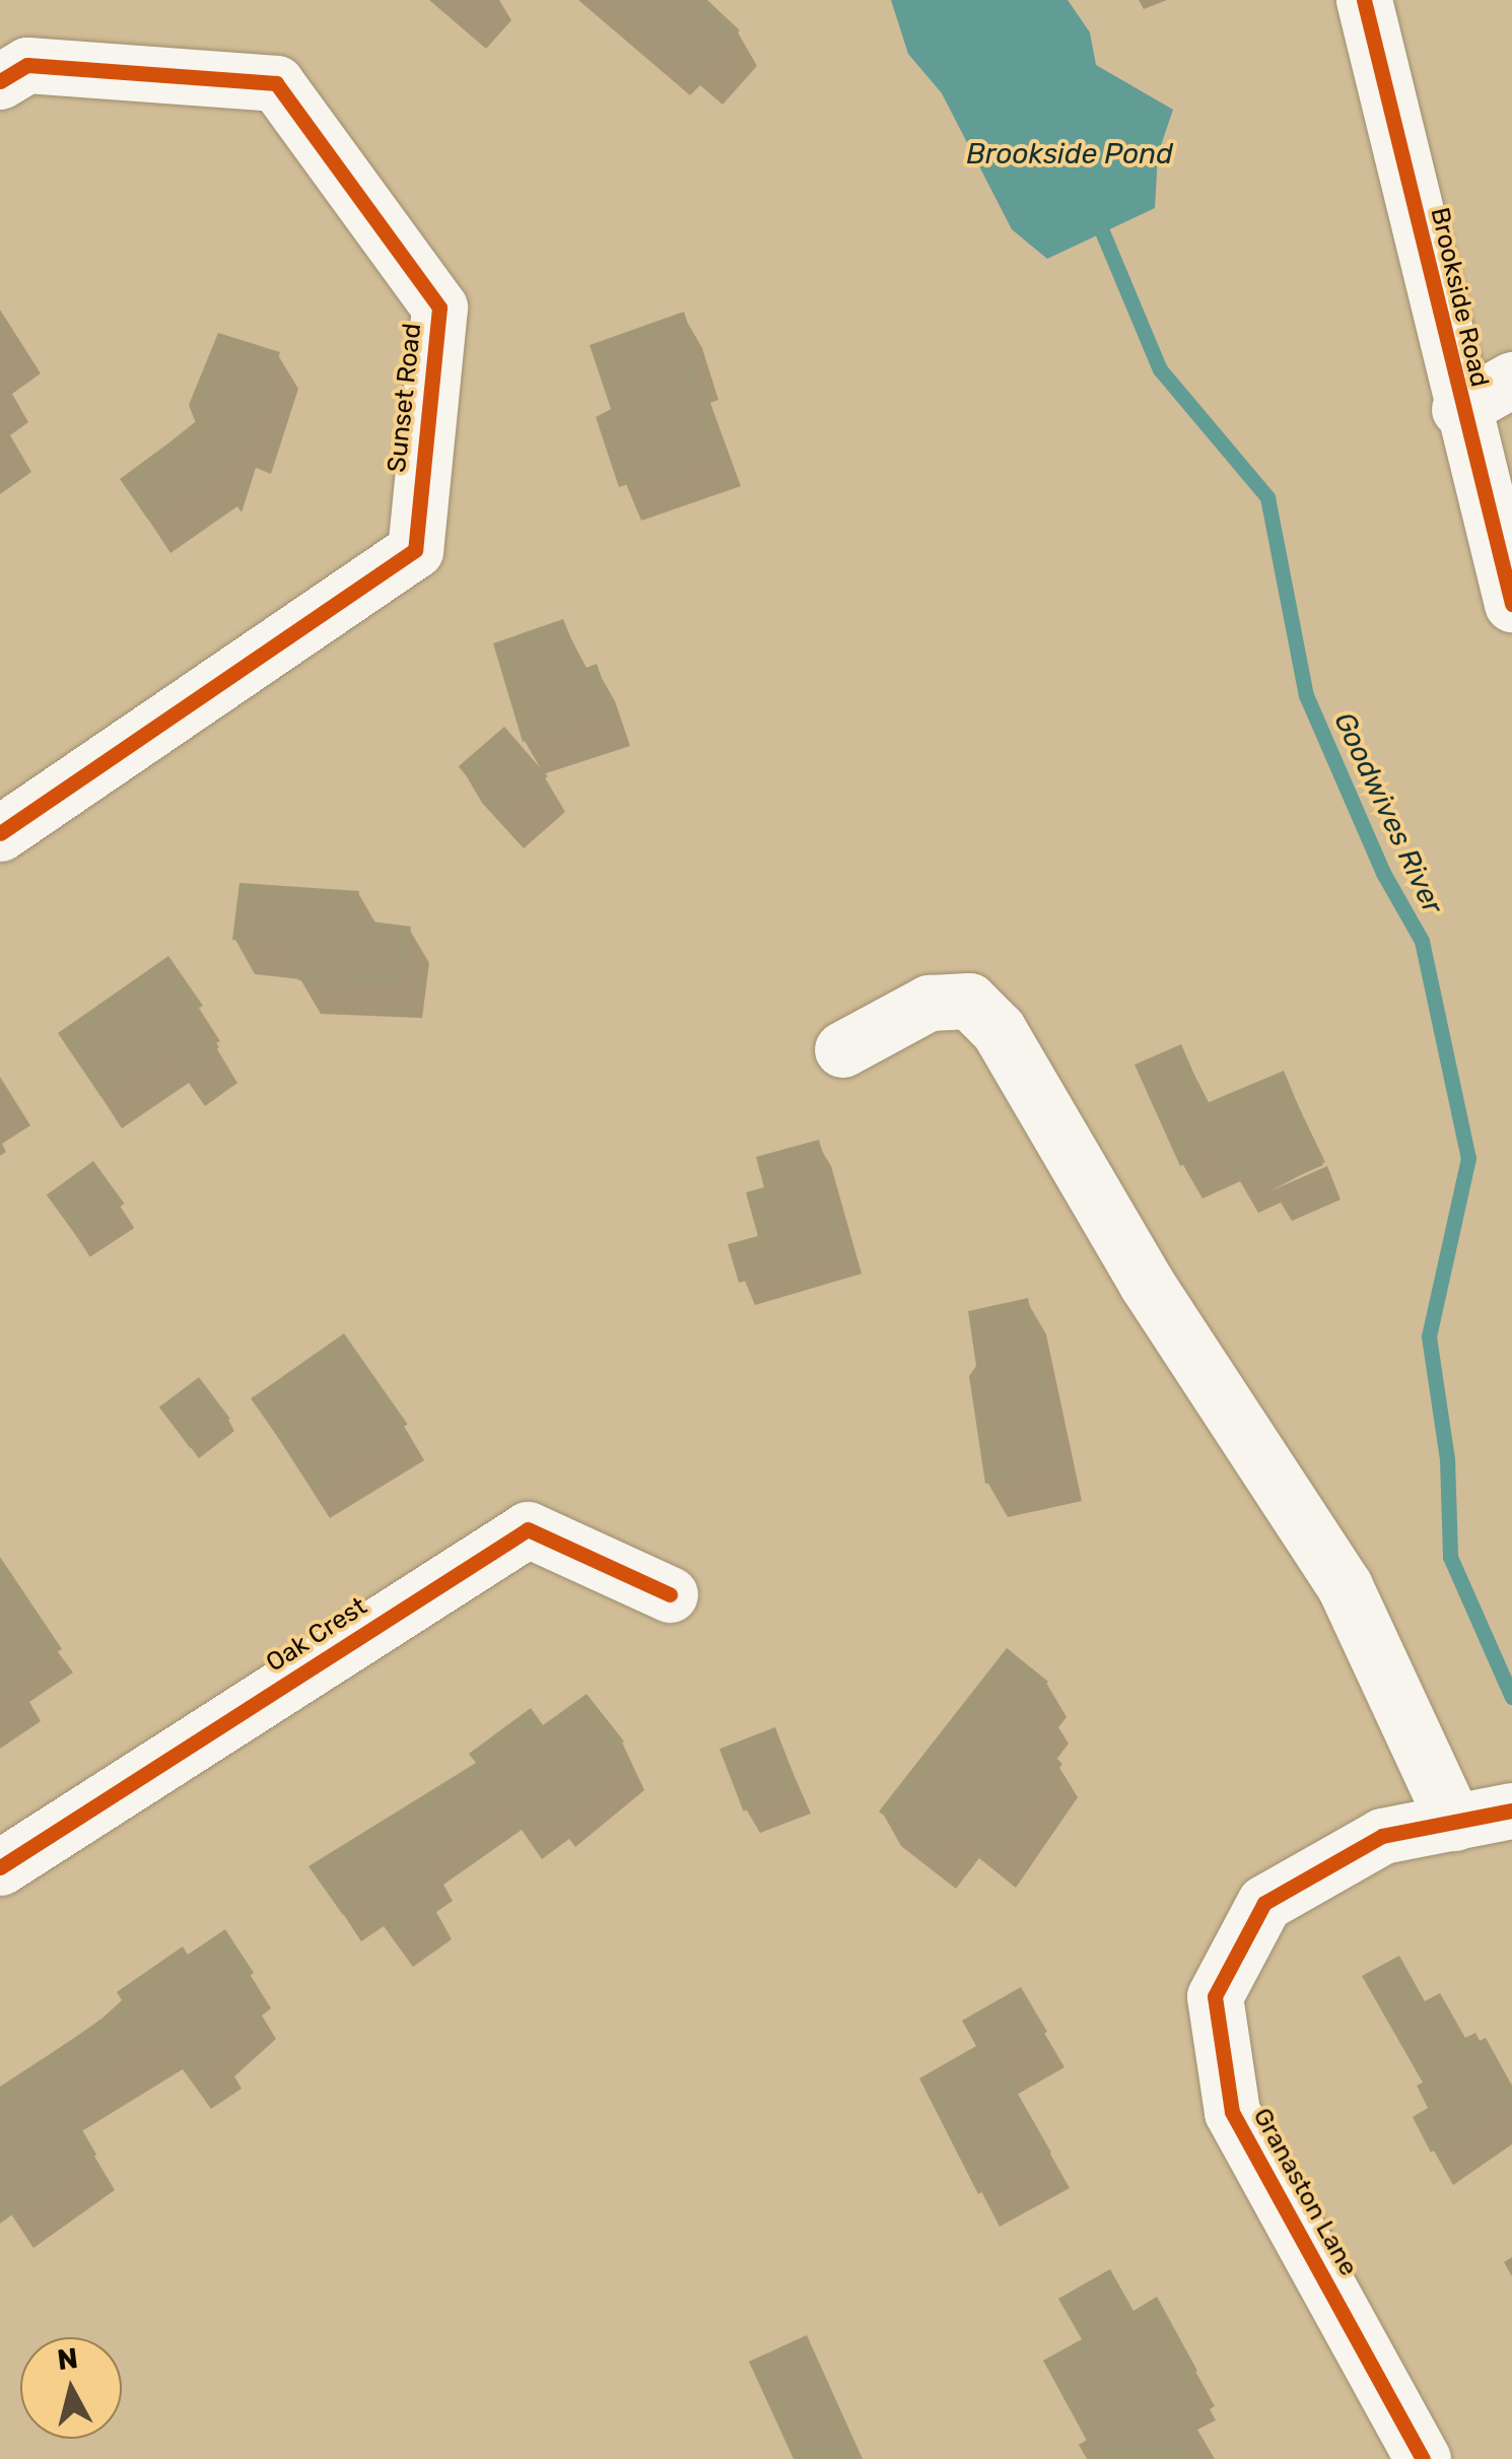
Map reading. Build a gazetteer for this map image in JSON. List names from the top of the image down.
{
  "streets": {
    "street": [
      "Brookside Road",
      "Sunset Road",
      "Oak Crest",
      "Granaston Lane"
    ]
  },
  "water": ["Brookside Pond", "Goodwives River"],
  "north": "top"
}
